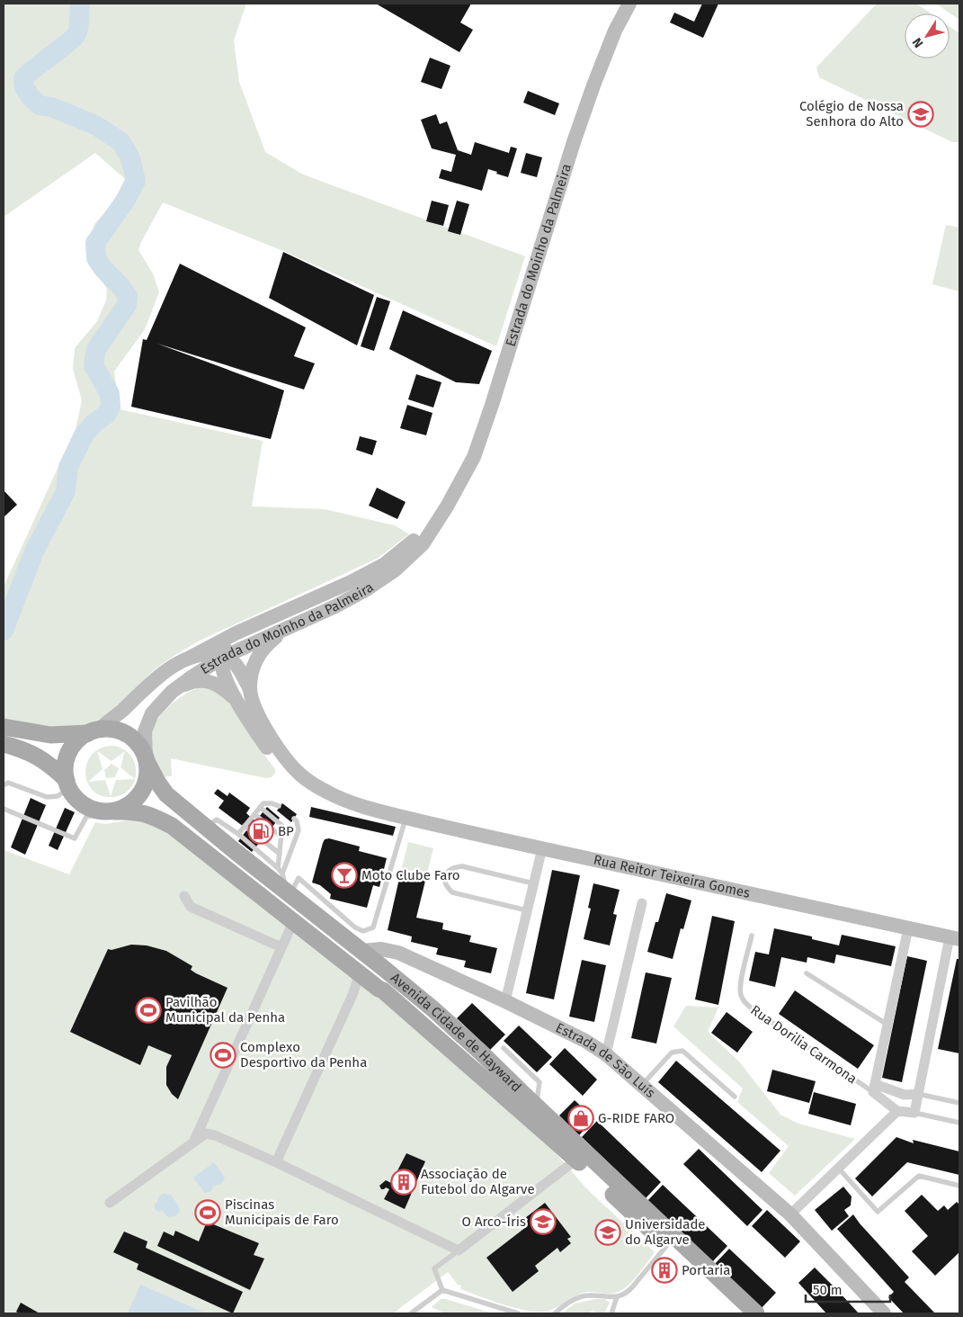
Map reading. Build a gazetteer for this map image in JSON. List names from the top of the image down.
{
  "streets": {
    "main road": ["Avenida Cidade de Hayward"],
    "street": [
      "Estrada do Moinho da Palmeira",
      "Rua Reitor Teixeira Gomes",
      "Rua Dorilia Carmona",
      "Estrada de São Luís"
    ]
  },
  "crossings": [
    ["Estrada do Moinho da Palmeira", "Avenida Cidade de Hayward"],
    ["Avenida Cidade de Hayward", "Estrada de São Luís"]
  ],
  "places": {
    "school or university": ["Colégio de Nossa Senhora do Alto", "O Arco-Íris", "Universidade do Algarve"],
    "fuel station": ["BP"],
    "bar": ["Moto Clube Faro"],
    "sports": ["Pavilhão Municipal da Penha", "Complexo Desportivo da Penha", "Piscinas Municipais de Faro"],
    "shop": ["G-RIDE FARO"],
    "building": ["Associação de Futebol do Algarve", "Portaria"]
  },
  "scale_bar": "50 m",
  "north": "bottom left"
}
